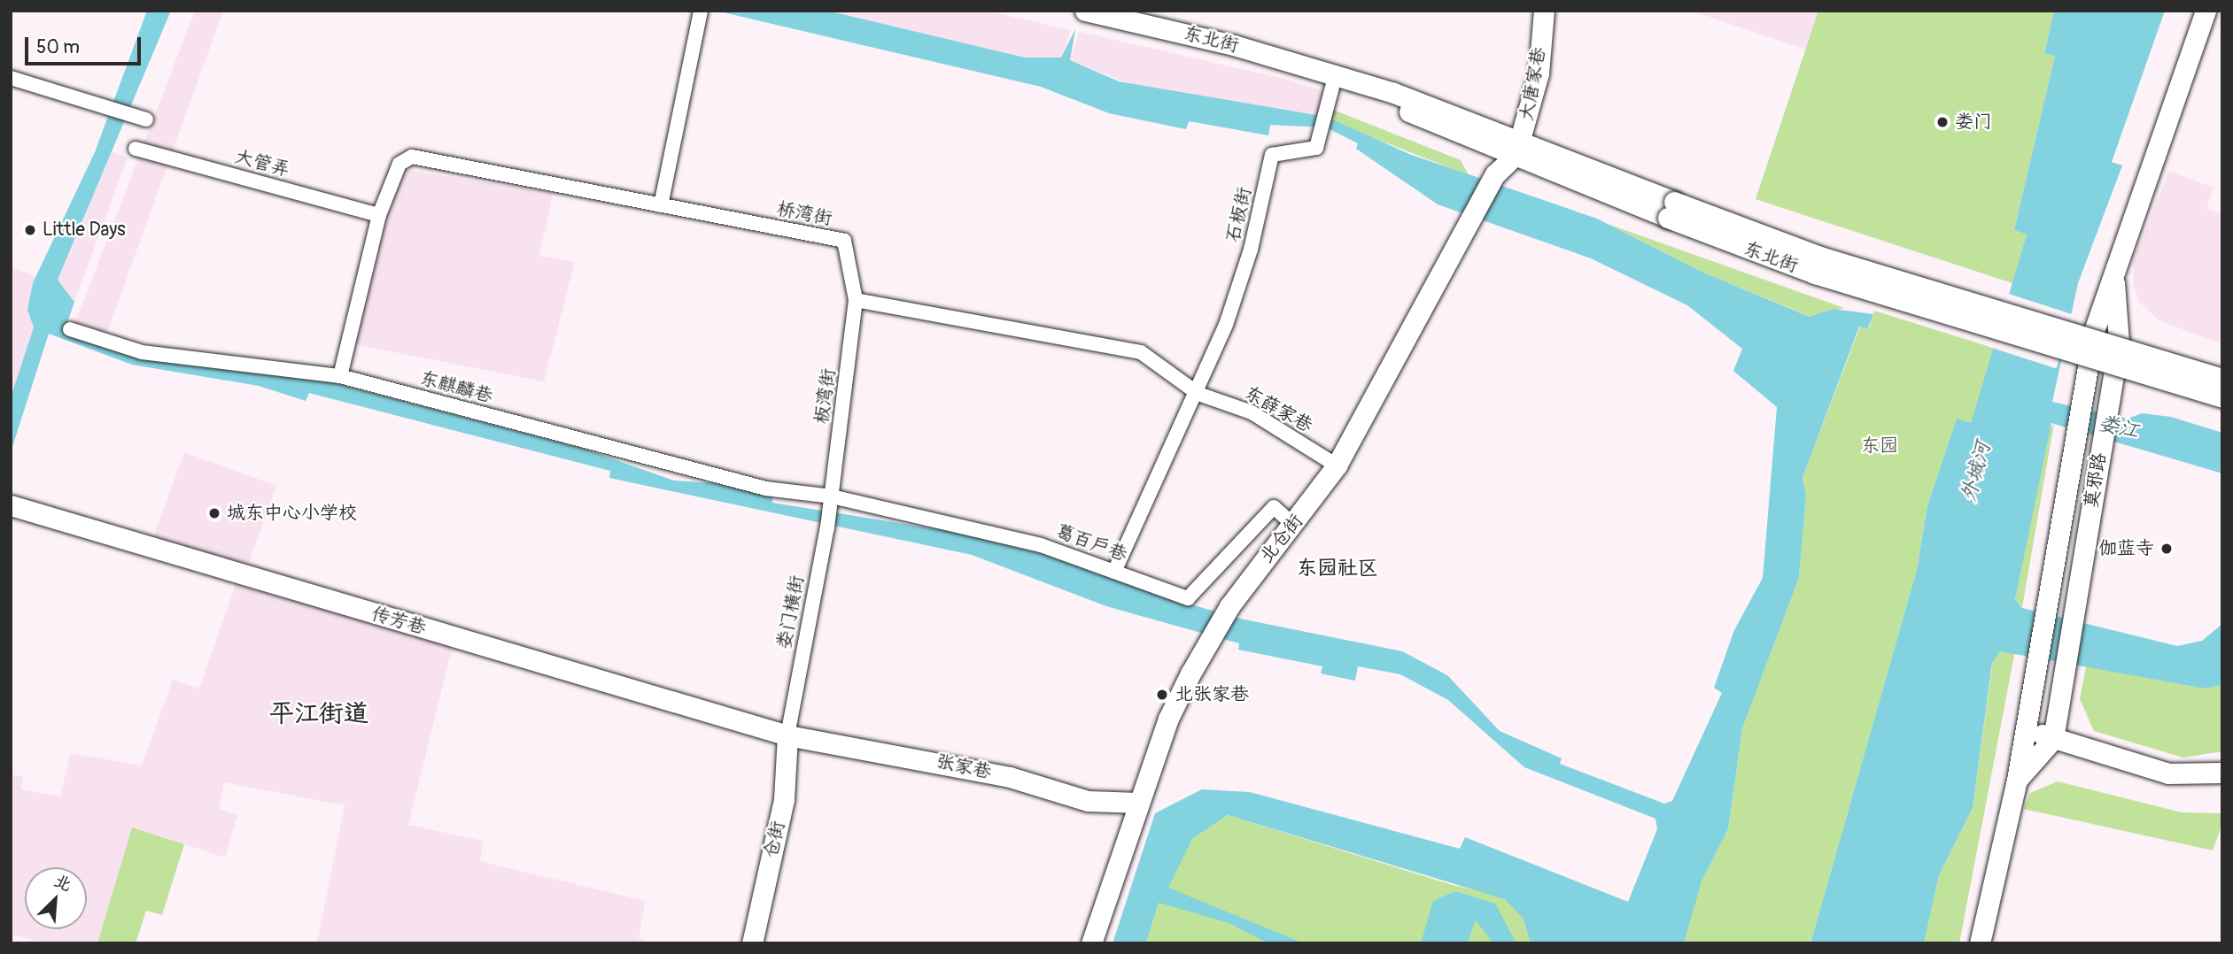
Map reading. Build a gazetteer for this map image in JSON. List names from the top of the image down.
{
  "streets": {
    "main road": [
      "东北街",
      "大唐家巷",
      "莫邪路",
      "北仓街",
      "传芳巷",
      "张家巷",
      "仓街"
    ],
    "street": [
      "大管弄",
      "桥湾街",
      "石板街",
      "东麒麟巷",
      "板湾街",
      "东薛家巷",
      "葛百户巷",
      "娄门横街"
    ]
  },
  "crossings": [
    ["东北街", "大唐家巷"],
    ["东北街", "石板街"],
    ["东北街", "北仓街"],
    ["大唐家巷", "北仓街"],
    ["大管弄", "桥湾街"],
    ["桥湾街", "东麒麟巷"],
    ["桥湾街", "板湾街"],
    ["石板街", "东薛家巷"],
    ["东麒麟巷", "板湾街"],
    ["东麒麟巷", "葛百户巷"],
    ["东麒麟巷", "娄门横街"],
    ["板湾街", "葛百户巷"],
    ["板湾街", "娄门横街"],
    ["东薛家巷", "北仓街"],
    ["北仓街", "葛百户巷"],
    ["北仓街", "张家巷"],
    ["葛百户巷", "娄门横街"],
    ["娄门横街", "传芳巷"],
    ["娄门横街", "张家巷"],
    ["娄门横街", "仓街"],
    ["传芳巷", "张家巷"],
    ["传芳巷", "仓街"],
    ["张家巷", "仓街"]
  ],
  "districts": ["东园社区", "平江街道"],
  "water": ["娄江", "外城河"],
  "parks": ["东园"],
  "places": [
    "娄门",
    "Little Days",
    "城东中心小学校",
    "伽蓝寺",
    "北张家巷"
  ],
  "scale_bar": "50 m",
  "north": "top right"
}
